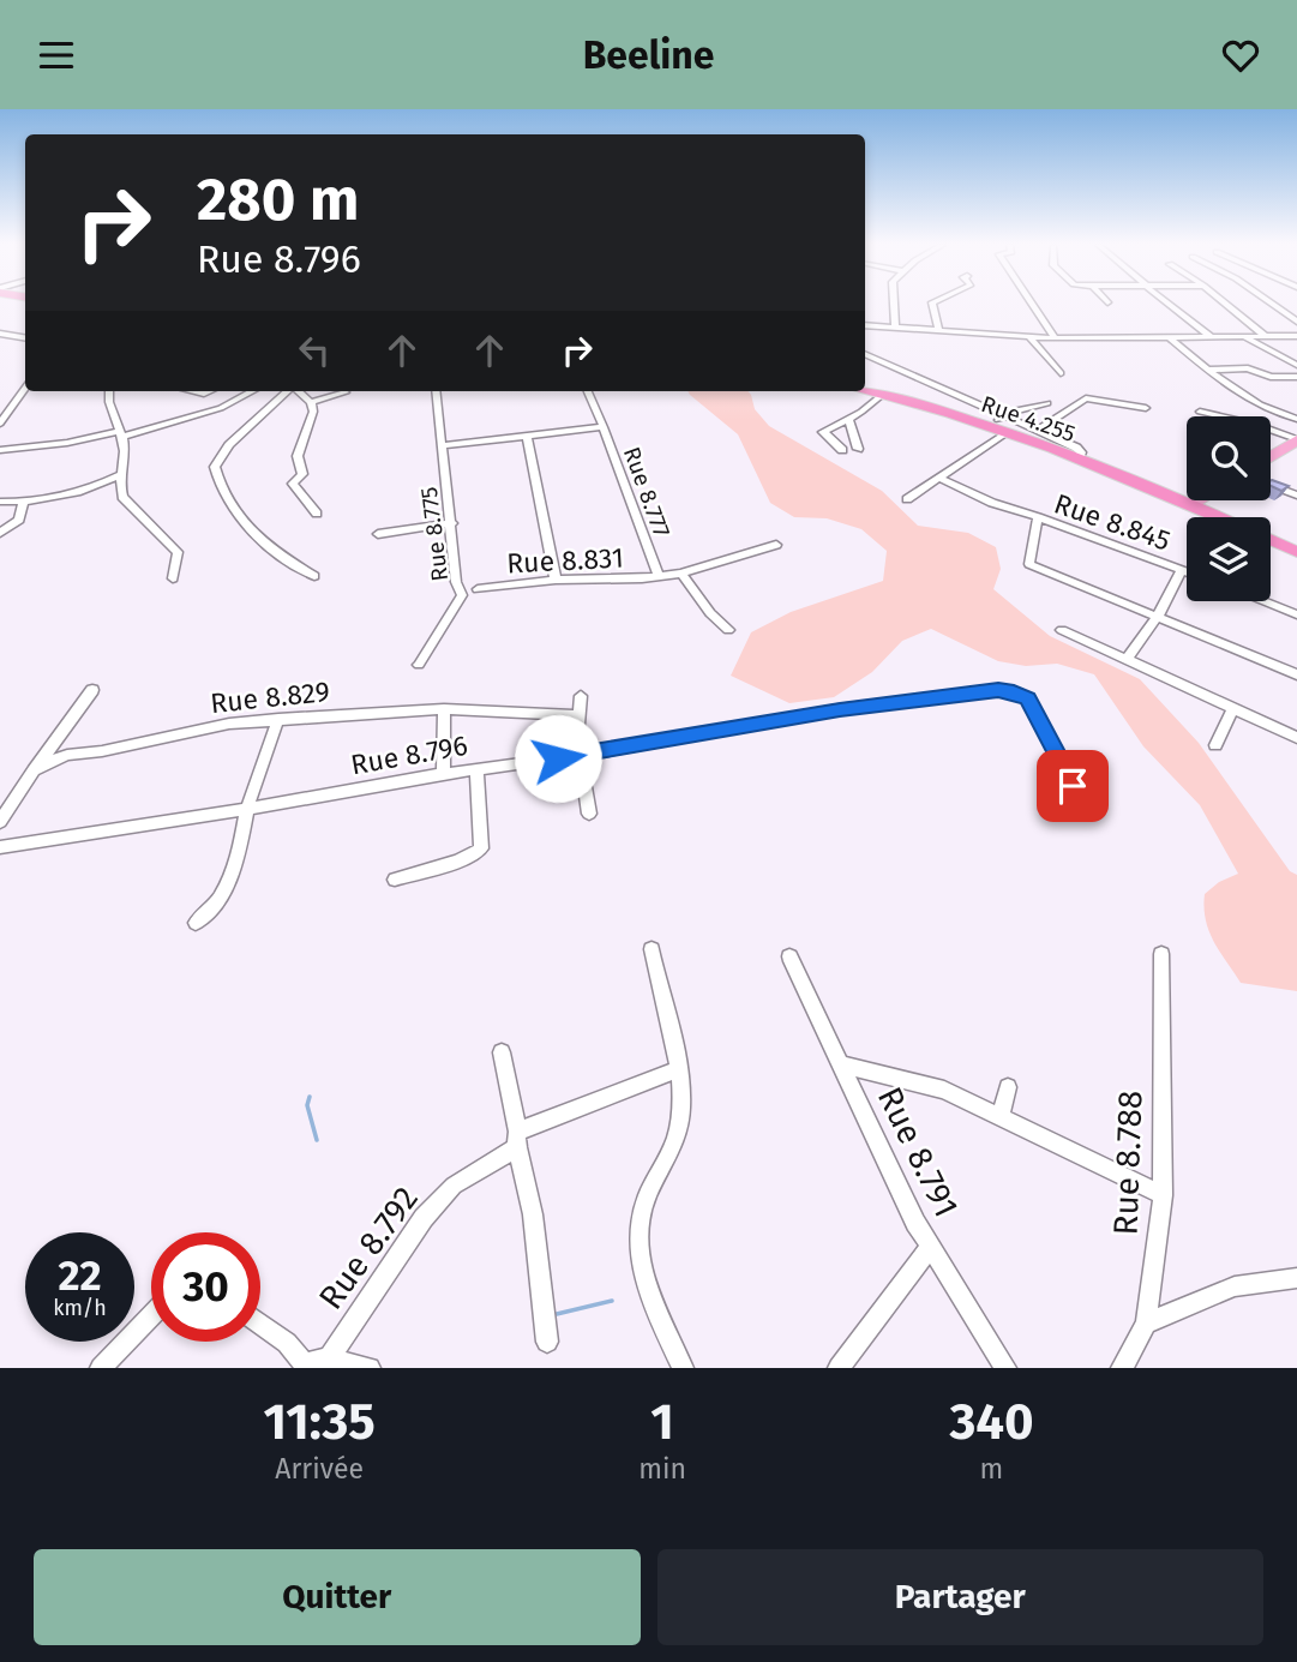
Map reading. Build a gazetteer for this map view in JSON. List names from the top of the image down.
{
  "streets": {
    "highway": ["Rue 4.255"],
    "street": [
      "Rue 8.777",
      "Rue 8.845",
      "Rue 8.775",
      "Rue 8.831",
      "Rue 8.829",
      "Rue 8.796",
      "Rue 8.791",
      "Rue 8.788",
      "Rue 8.792"
    ]
  },
  "crossings": [
    ["Rue 8.777", "Rue 8.775"],
    ["Rue 8.777", "Rue 8.831"]
  ],
  "page": {
    "header": "Beeline",
    "turn": ["280 m", "Rue 8.796"],
    "speed": "22 km/h",
    "limit": "30",
    "eta": [
      "11:35",
      "Arrivée",
      "1",
      "min",
      "340",
      "m"
    ],
    "buttons": ["Quitter", "Partager"]
  }
}
